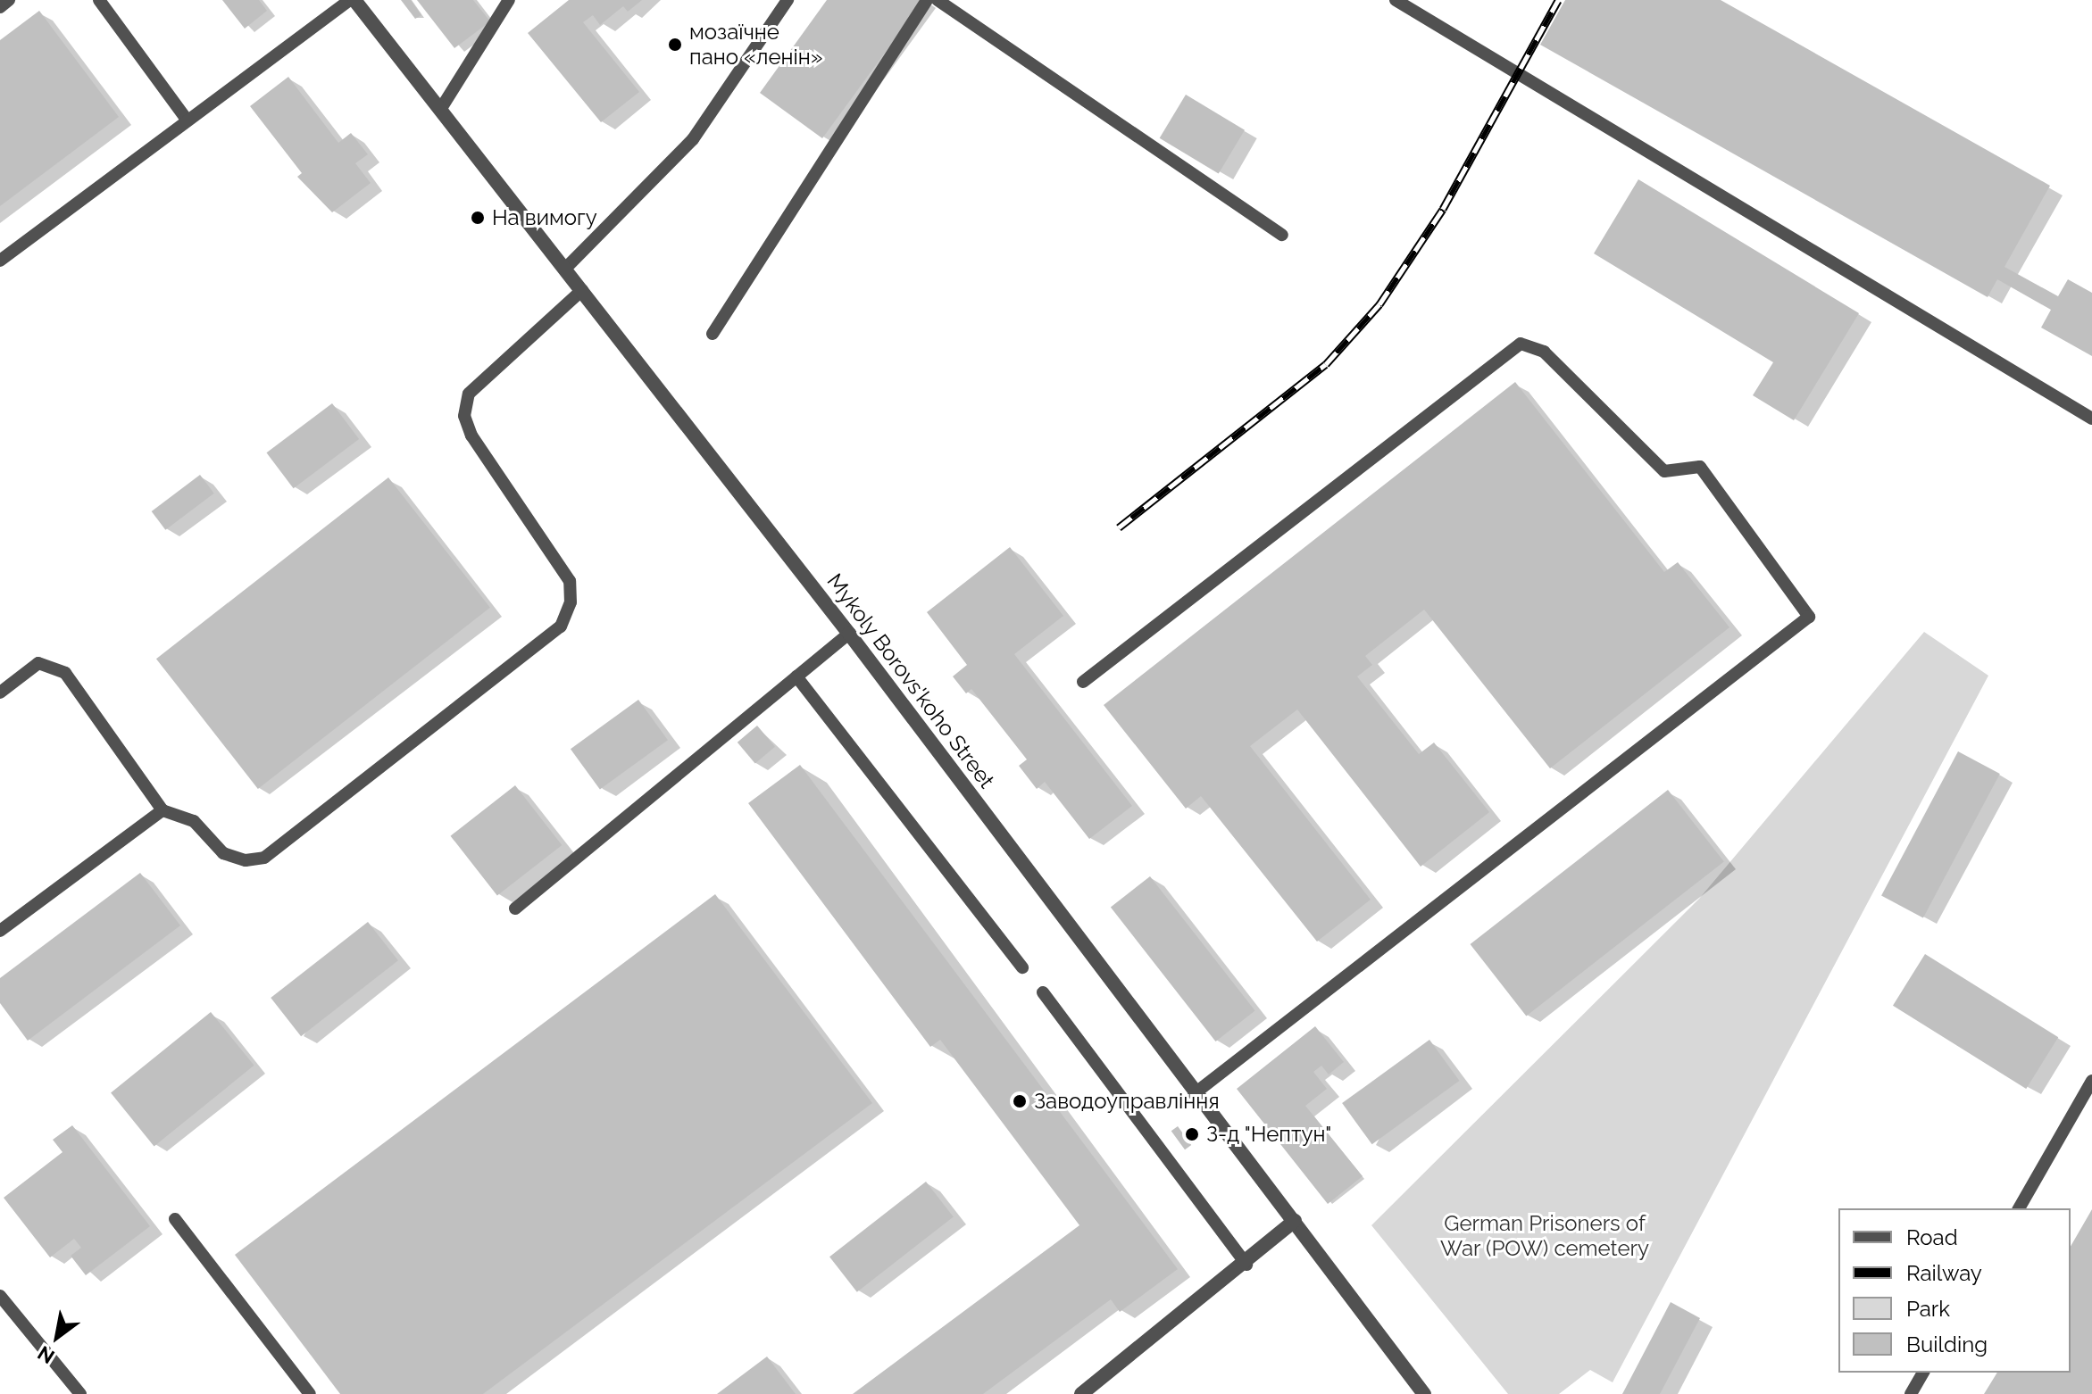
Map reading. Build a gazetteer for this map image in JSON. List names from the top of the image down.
{
  "streets": {
    "street": ["Mykoly Borovs'koho Street"]
  },
  "parks": ["German Prisoners of War (POW) cemetery"],
  "places": [
    "мозаїчне пано «ленін»",
    "На вимогу",
    "Заводоуправління",
    "З-д \"Нептун\""
  ],
  "legend": [
    "Road",
    "Railway",
    "Park",
    "Building"
  ],
  "north": "bottom left"
}
